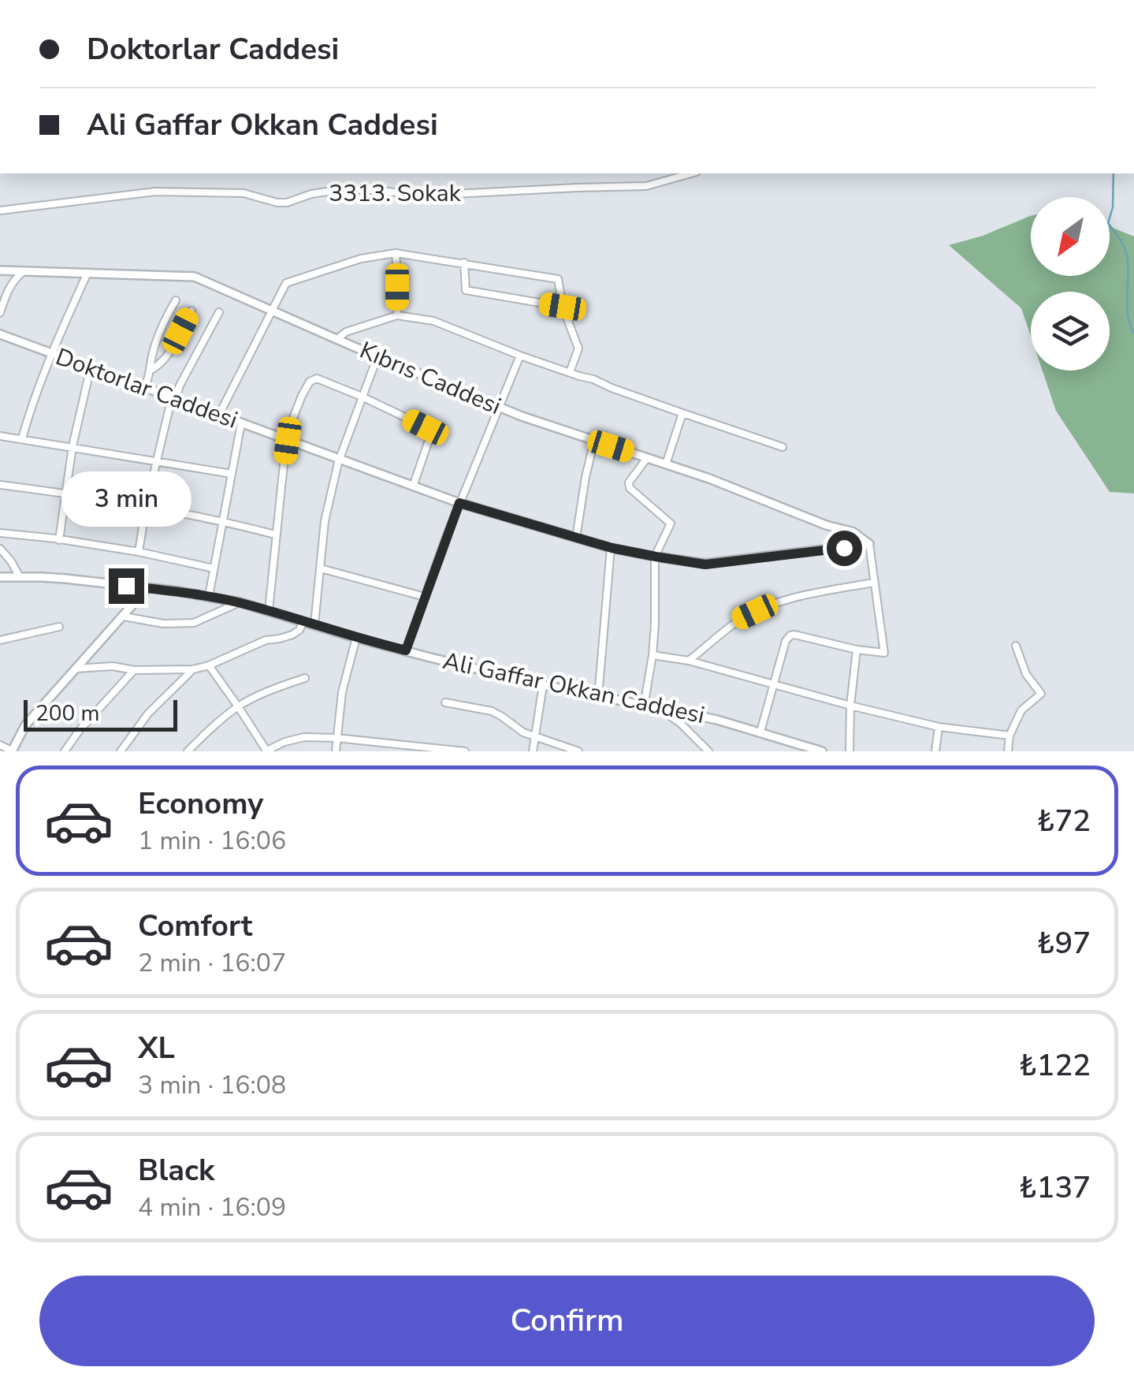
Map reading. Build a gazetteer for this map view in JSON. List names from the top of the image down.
{
  "streets": {
    "street": [
      "3313. Sokak",
      "Kıbrıs Caddesi",
      "Doktorlar Caddesi",
      "Ali Gaffar Okkan Caddesi"
    ]
  },
  "crossings": [
    ["Kıbrıs Caddesi", "Doktorlar Caddesi"]
  ],
  "scale_bar": "200 m",
  "north": "bottom left",
  "page": {
    "banner": ["Doktorlar Caddesi", "Ali Gaffar Okkan Caddesi"],
    "bubble": "3 min",
    "scale": "200 m",
    "list": [
      {
        "name": "Economy",
        "note": "1 min · 16:06",
        "value": "₺72"
      },
      {
        "name": "Comfort",
        "note": "2 min · 16:07",
        "value": "₺97"
      },
      {
        "name": "XL",
        "note": "3 min · 16:08",
        "value": "₺122"
      },
      {
        "name": "Black",
        "note": "4 min · 16:09",
        "value": "₺137"
      }
    ],
    "buttons": "Confirm"
  }
}
